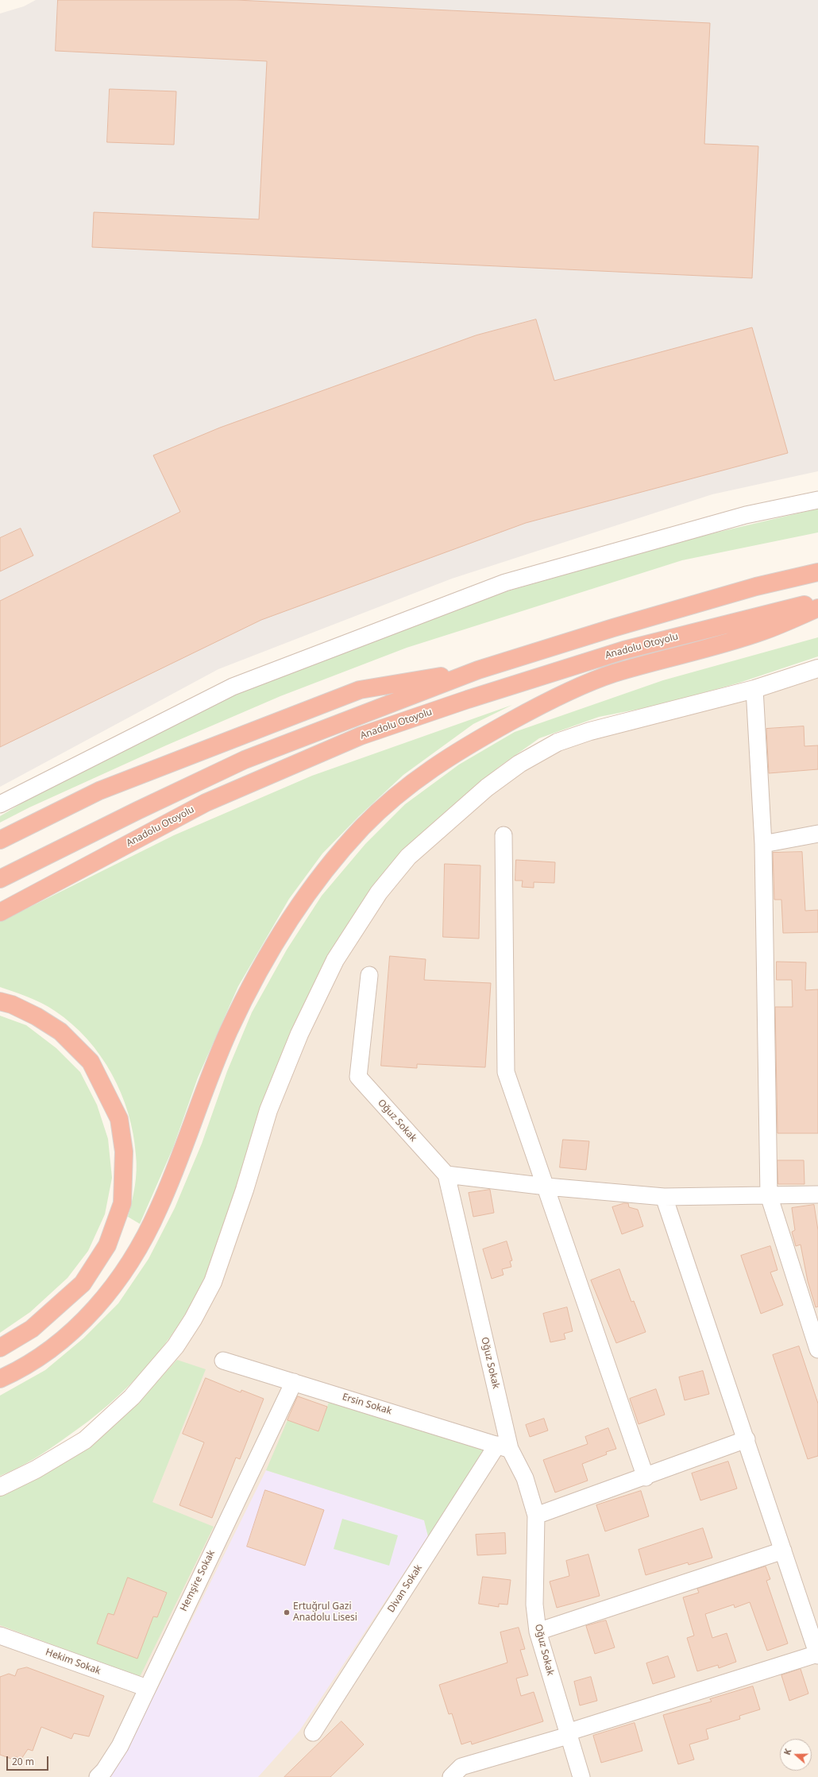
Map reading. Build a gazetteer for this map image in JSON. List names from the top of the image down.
{
  "streets": {
    "highway": ["Anadolu Otoyolu"],
    "street": [
      "Oğuz Sokak",
      "Ersin Sokak",
      "Hemşire Sokak",
      "Divan Sokak",
      "Hekim Sokak"
    ]
  },
  "crossings": [
    ["Oğuz Sokak", "Ersin Sokak"],
    ["Oğuz Sokak", "Divan Sokak"],
    ["Ersin Sokak", "Hemşire Sokak"],
    ["Ersin Sokak", "Divan Sokak"],
    ["Hemşire Sokak", "Hekim Sokak"]
  ],
  "places": ["Ertuğrul Gazi Anadolu Lisesi"],
  "scale_bar": "20 m",
  "north": "left"
}
